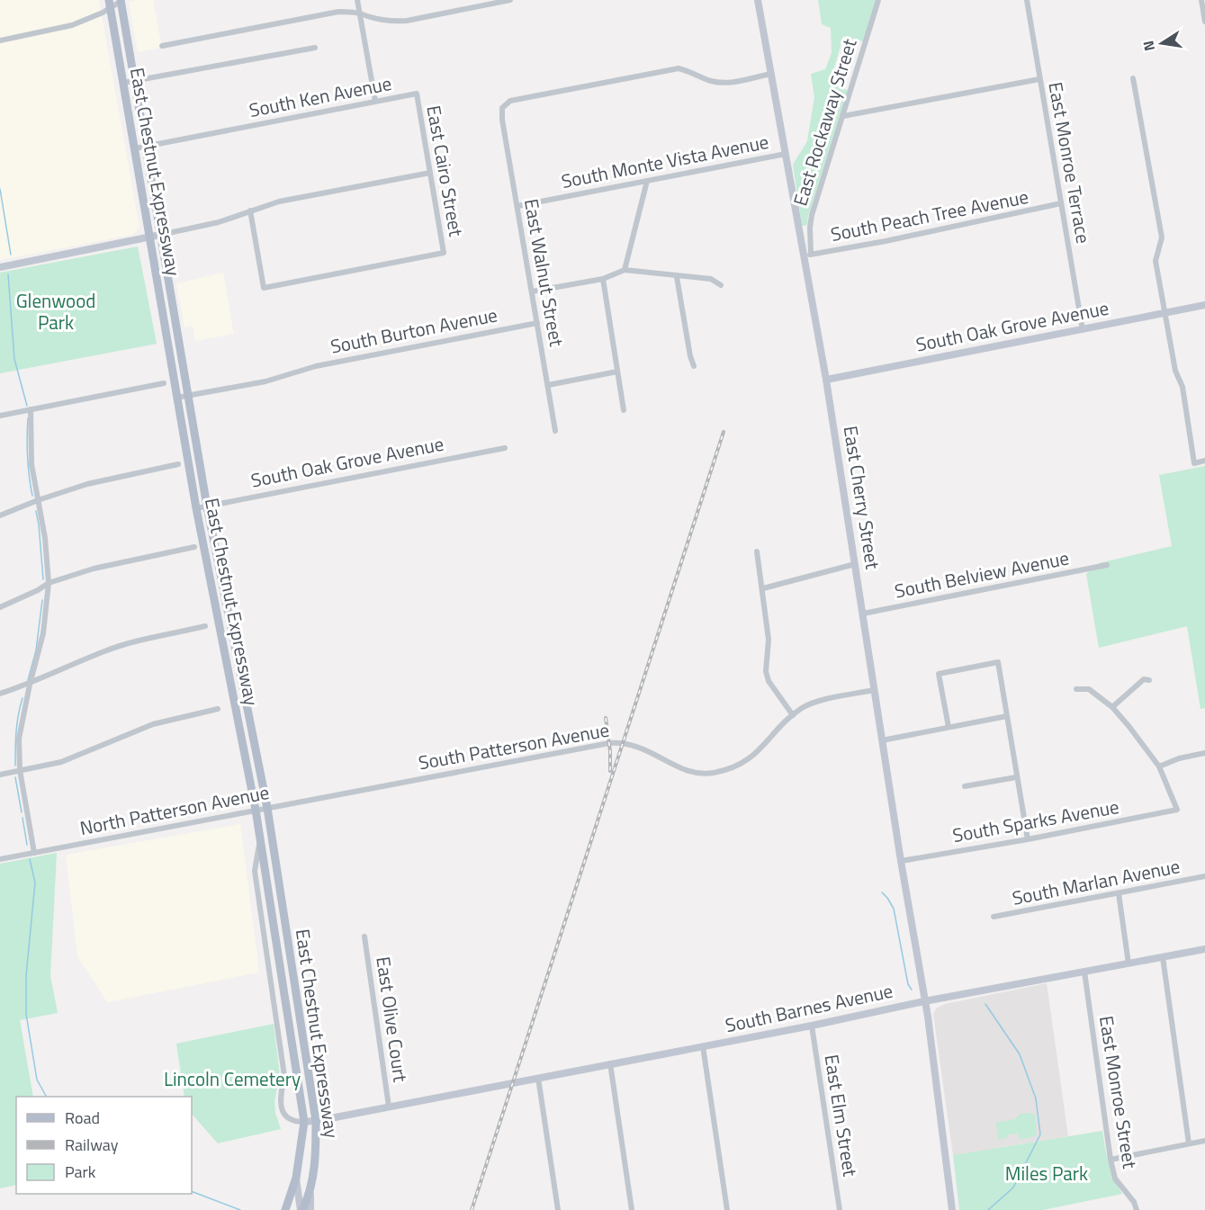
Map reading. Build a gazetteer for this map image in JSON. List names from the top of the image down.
{
  "streets": {
    "main road": ["East Chestnut Expressway"],
    "street": [
      "South Ken Avenue",
      "East Rockaway Street",
      "South Monte Vista Avenue",
      "East Monroe Terrace",
      "East Cairo Street",
      "South Peach Tree Avenue",
      "East Walnut Street",
      "South Oak Grove Avenue",
      "South Burton Avenue",
      "East Cherry Street",
      "South Belview Avenue",
      "South Patterson Avenue",
      "North Patterson Avenue",
      "South Sparks Avenue",
      "South Marlan Avenue",
      "South Barnes Avenue",
      "East Olive Court",
      "East Monroe Street",
      "East Elm Street"
    ]
  },
  "crossings": [
    ["South Ken Avenue", "East Cairo Street"],
    ["South Ken Avenue", "East Chestnut Expressway"],
    ["East Rockaway Street", "South Peach Tree Avenue"],
    ["East Rockaway Street", "East Cherry Street"],
    ["South Monte Vista Avenue", "East Walnut Street"],
    ["South Monte Vista Avenue", "East Cherry Street"],
    ["East Monroe Terrace", "South Peach Tree Avenue"],
    ["East Monroe Terrace", "South Oak Grove Avenue"],
    ["East Chestnut Expressway", "South Oak Grove Avenue"],
    ["East Chestnut Expressway", "South Burton Avenue"],
    ["East Chestnut Expressway", "North Patterson Avenue"],
    ["East Chestnut Expressway", "South Barnes Avenue"],
    ["South Peach Tree Avenue", "East Cherry Street"],
    ["East Walnut Street", "South Burton Avenue"],
    ["East Walnut Street", "East Cherry Street"],
    ["South Oak Grove Avenue", "East Cherry Street"],
    ["East Cherry Street", "South Belview Avenue"],
    ["East Cherry Street", "South Patterson Avenue"],
    ["East Cherry Street", "South Sparks Avenue"],
    ["East Cherry Street", "South Barnes Avenue"],
    ["South Patterson Avenue", "North Patterson Avenue"],
    ["South Barnes Avenue", "East Olive Court"],
    ["South Barnes Avenue", "East Monroe Street"],
    ["South Barnes Avenue", "East Elm Street"]
  ],
  "parks": ["Glenwood Park", "Lincoln Cemetery", "Miles Park"],
  "legend": ["Road", "Railway", "Park"],
  "north": "left"
}
